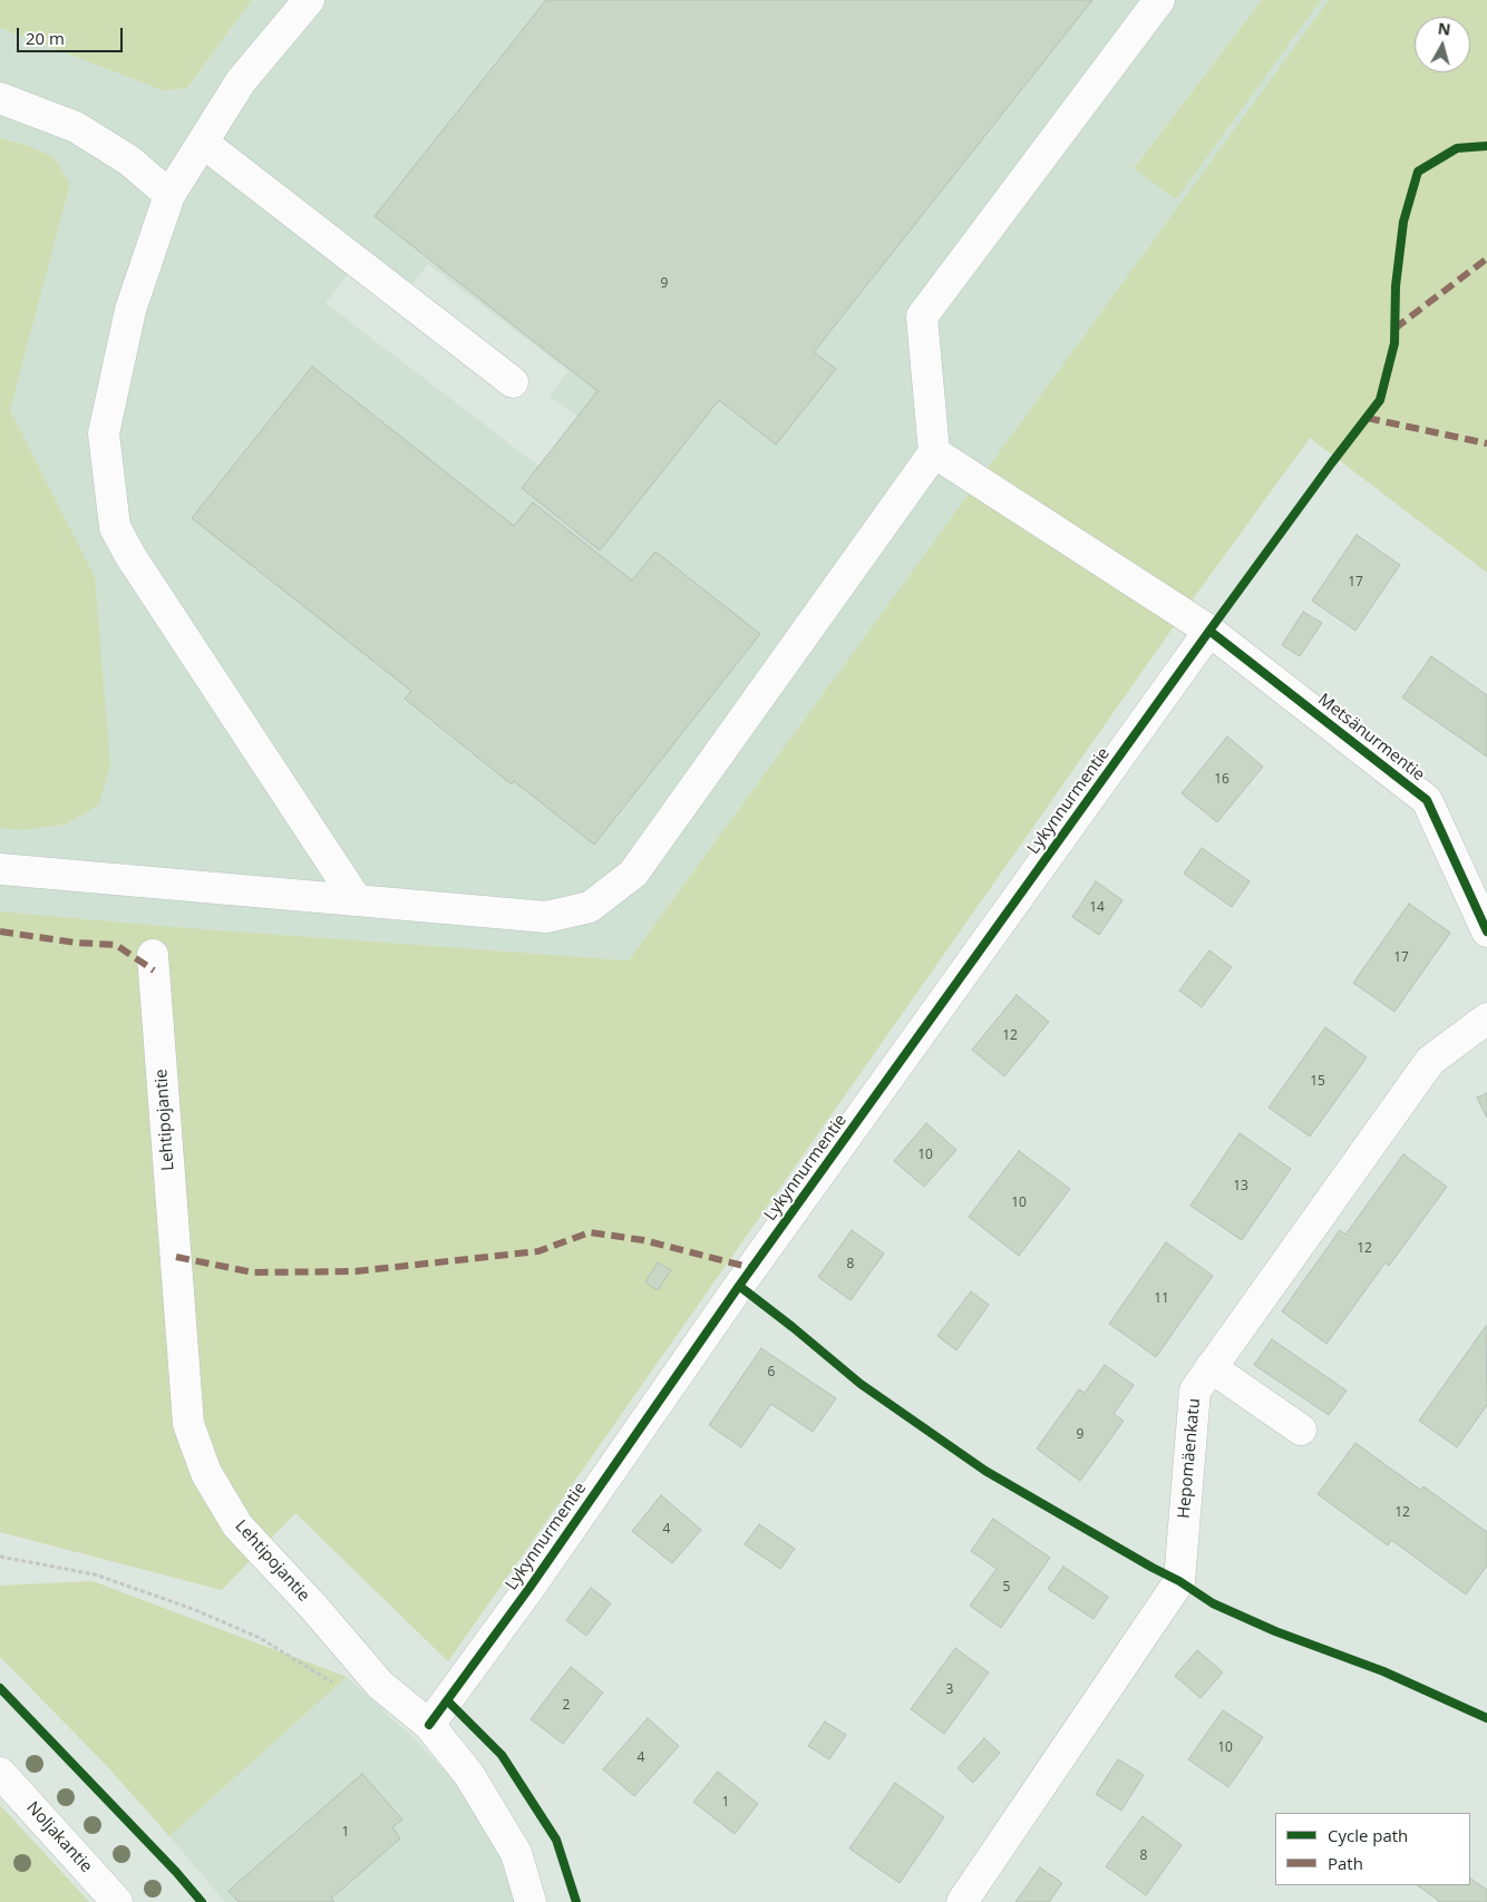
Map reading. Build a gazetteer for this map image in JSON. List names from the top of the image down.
{
  "streets": {
    "street": [
      "Metsänurmentie",
      "Lykynnurmentie",
      "Lehtipojantie",
      "Hepomäenkatu",
      "Noljakantie"
    ]
  },
  "crossings": [
    ["Metsänurmentie", "Lykynnurmentie"],
    ["Lykynnurmentie", "Lehtipojantie"]
  ],
  "house_numbers": [
    "9",
    "17",
    "16",
    "14",
    "17",
    "12",
    "15",
    "10",
    "13",
    "10",
    "12",
    "8",
    "11",
    "6",
    "9",
    "12",
    "4",
    "5",
    "3",
    "2",
    "10",
    "4",
    "1",
    "1",
    "8"
  ],
  "legend": ["Cycle path", "Path"],
  "scale_bar": "20 m",
  "north": "top"
}
